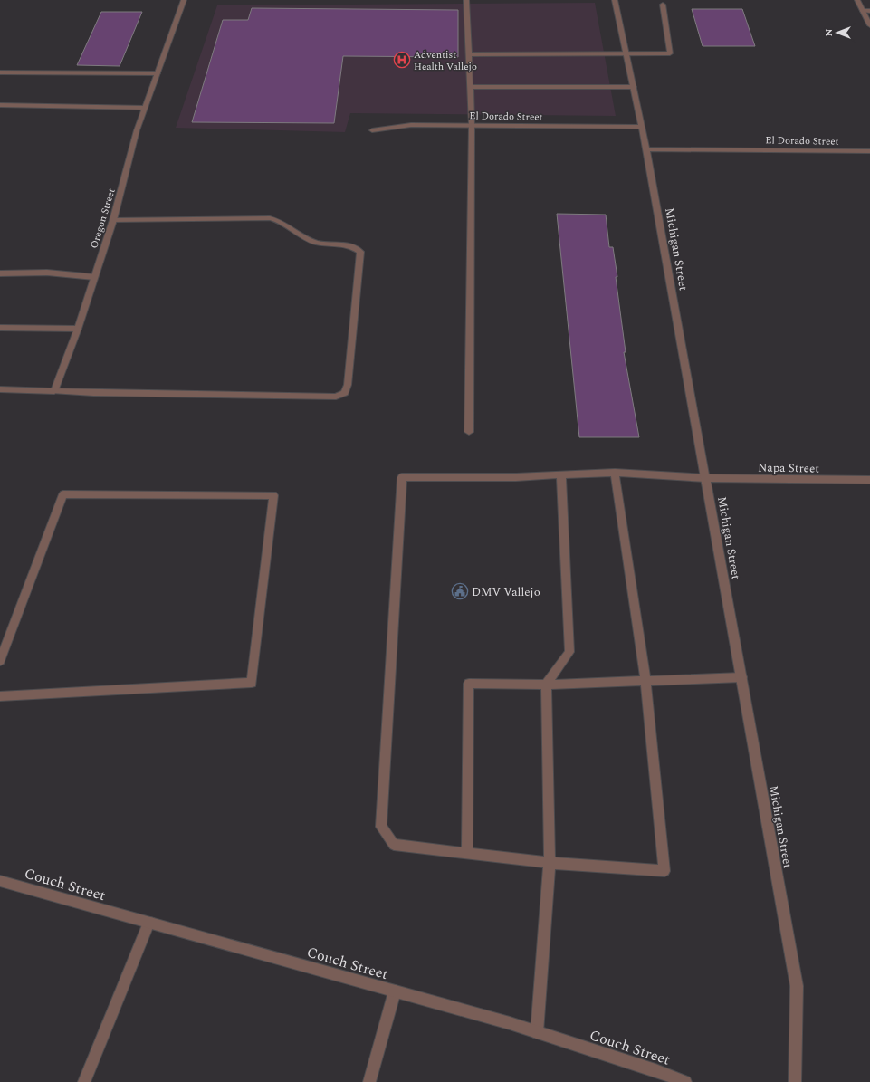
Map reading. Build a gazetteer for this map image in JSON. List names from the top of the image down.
{
  "streets": {
    "street": [
      "El Dorado Street",
      "Oregon Street",
      "Michigan Street",
      "Napa Street",
      "Couch Street"
    ]
  },
  "crossings": [
    ["El Dorado Street", "Michigan Street"],
    ["Michigan Street", "Napa Street"]
  ],
  "places": {
    "hospital": ["Adventist Health Vallejo"],
    "public building": ["DMV Vallejo"]
  },
  "north": "left"
}
